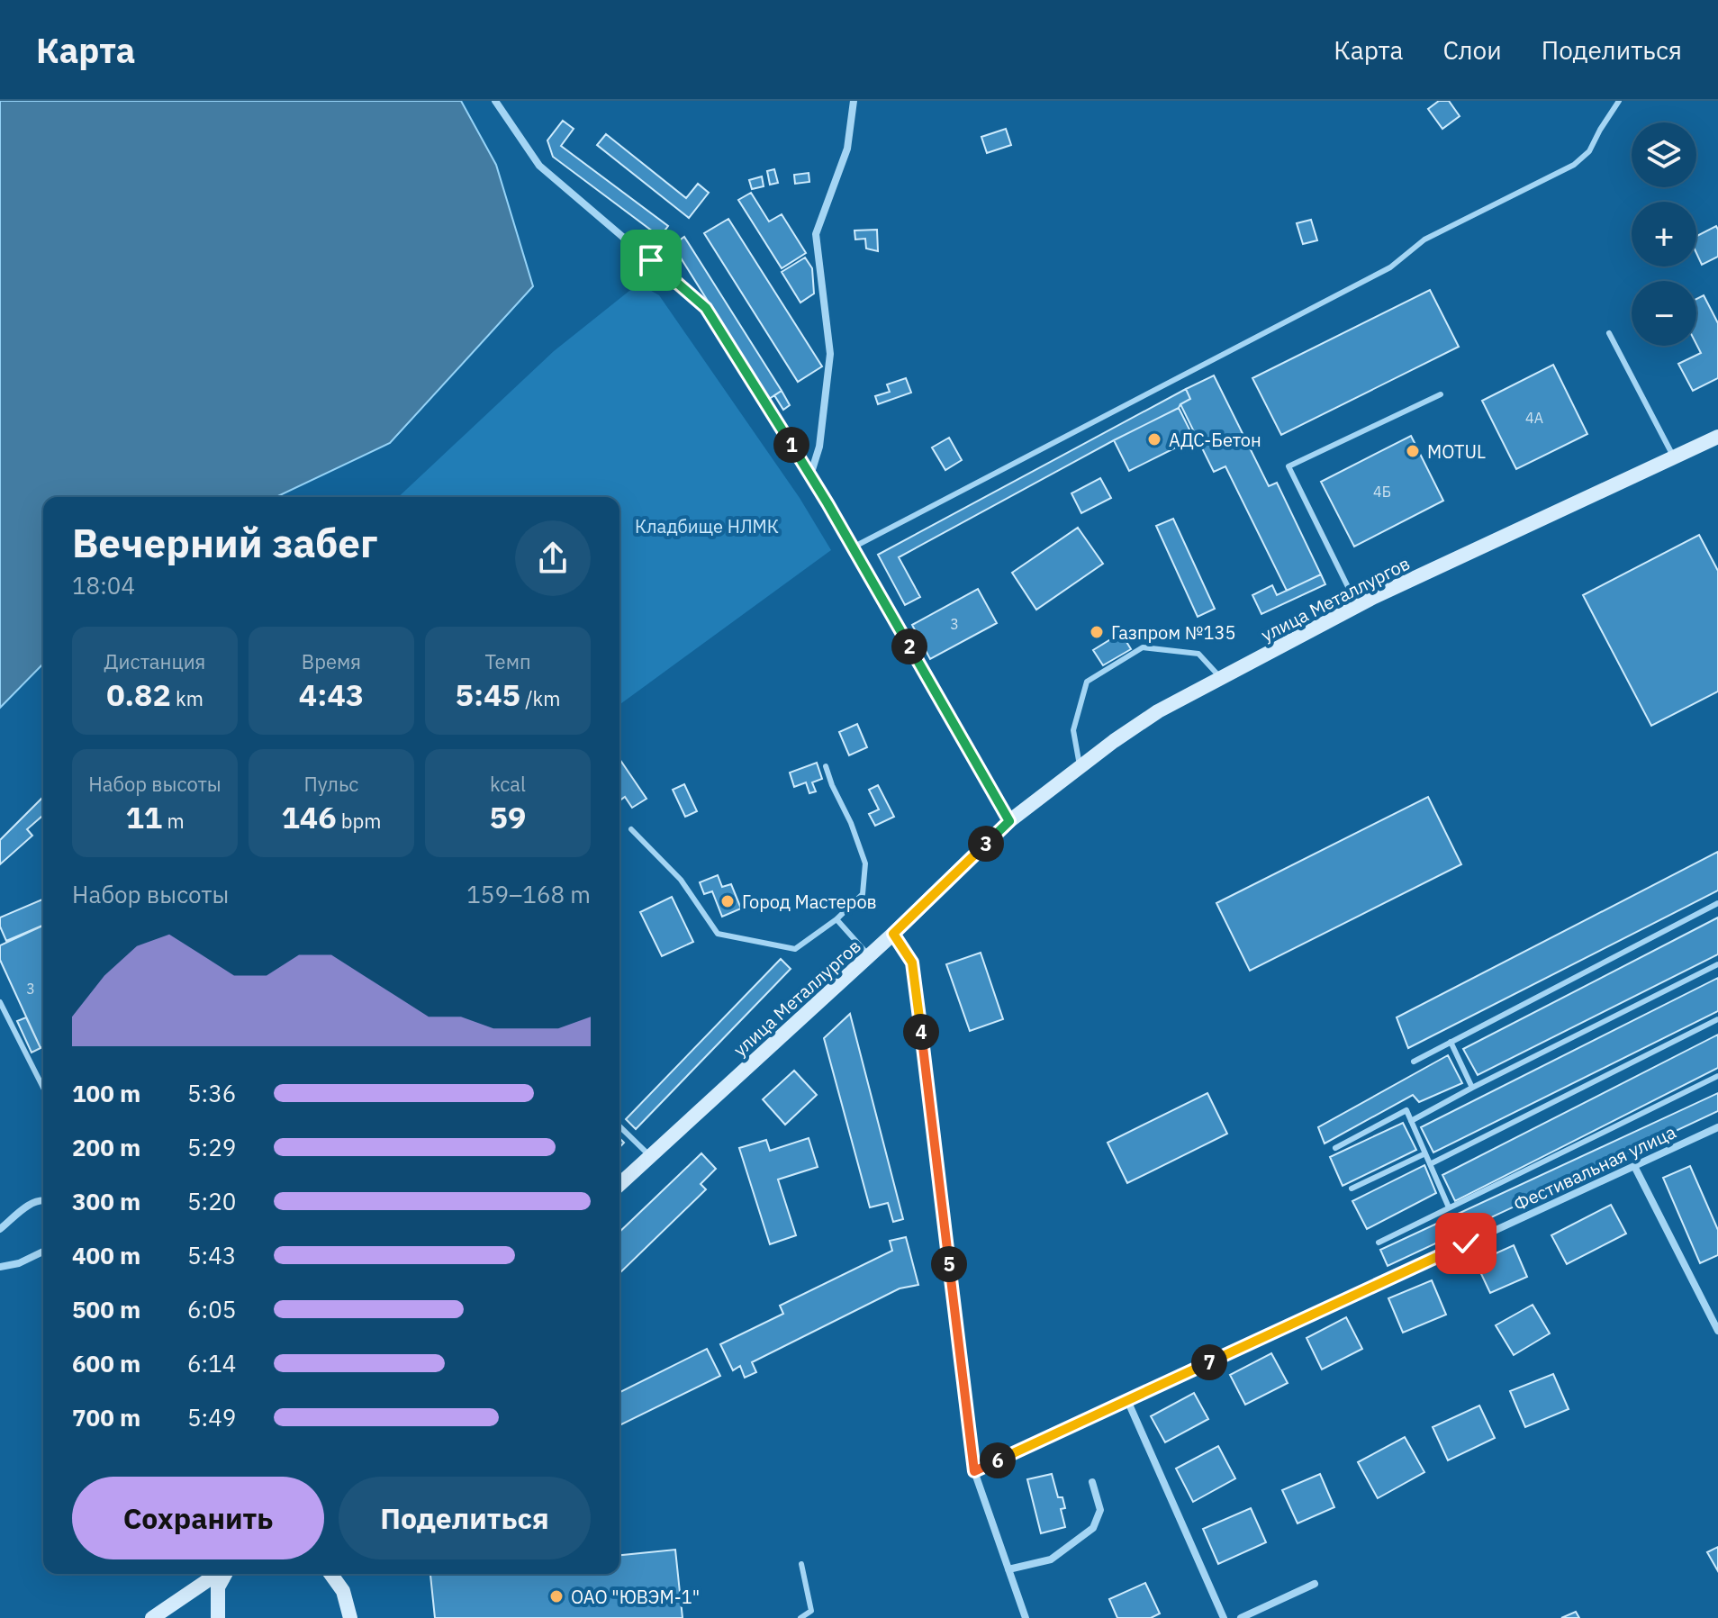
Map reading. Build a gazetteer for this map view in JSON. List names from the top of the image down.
{
  "streets": {
    "main road": ["улица Металлургов"],
    "street": ["Фестивальная улица"]
  },
  "parks": ["Кладбище НЛМК"],
  "places": [
    "АДС-Бетон",
    "MOTUL",
    "Газпром №135",
    "Город Мастеров",
    "ОАО \"ЮВЭМ-1\""
  ],
  "house_numbers": [
    "4А",
    "4Б",
    "3",
    "3"
  ],
  "page": {
    "header": "Карта",
    "nav": ["Карта", "Слои", "Поделиться"],
    "map_buttons": ["+", "−"],
    "pins": [
      "1",
      "2",
      "3",
      "4",
      "5",
      "7",
      "6"
    ],
    "heading": ["Вечерний забег", "18:04"],
    "stats": [
      ["Дистанция", "0.82 km"],
      ["Время", "4:43"],
      ["Темп", "5:45 /km"],
      ["Набор высоты", "11 m"],
      ["Пульс", "146 bpm"],
      ["kcal", "59"]
    ],
    "chart": ["Набор высоты", "159–168 m"],
    "list": [
      {
        "name": "100 m",
        "note": "5:36"
      },
      {
        "name": "200 m",
        "note": "5:29"
      },
      {
        "name": "300 m",
        "note": "5:20"
      },
      {
        "name": "400 m",
        "note": "5:43"
      },
      {
        "name": "500 m",
        "note": "6:05"
      },
      {
        "name": "600 m",
        "note": "6:14"
      },
      {
        "name": "700 m",
        "note": "5:49"
      }
    ],
    "buttons": ["Сохранить", "Поделиться"]
  }
}
